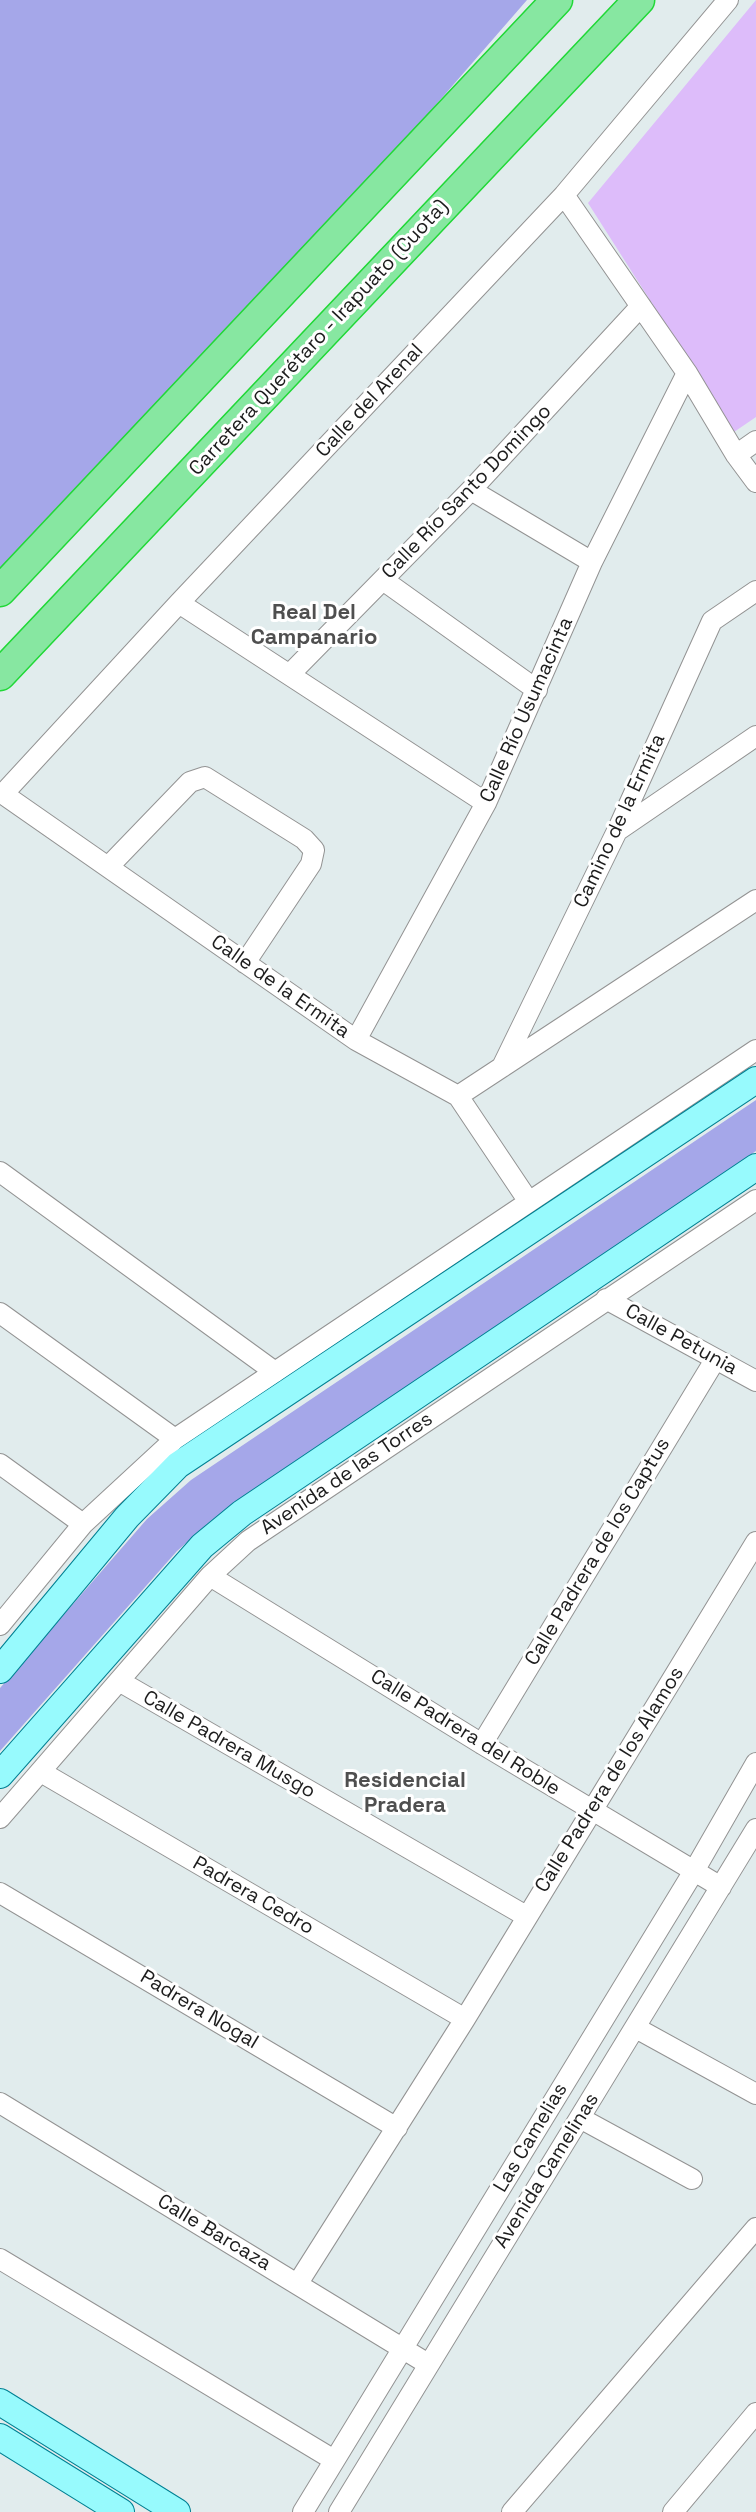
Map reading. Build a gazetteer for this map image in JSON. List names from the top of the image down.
{
  "streets": {
    "highway": ["Carretera Querétaro - Irapuato (Cuota)"],
    "main road": ["Avenida de las Torres"],
    "street": [
      "Calle del Arenal",
      "Calle Río Santo Domingo",
      "Calle Río Usumacinta",
      "Camino de la Ermita",
      "Calle de la Ermita",
      "Calle Petunia",
      "Calle Padrera de los Captus",
      "Calle Padrera del Roble",
      "Calle Padrera Musgo",
      "Calle Padrera de los Alamos",
      "Padrera Cedro",
      "Padrera Nogal",
      "Las Camelias",
      "Avenida Camelinas",
      "Calle Barcaza"
    ]
  },
  "crossings": [
    ["Calle del Arenal", "Calle de la Ermita"],
    ["Calle Río Usumacinta", "Calle de la Ermita"],
    ["Calle Petunia", "Avenida de las Torres"],
    ["Calle Petunia", "Calle Padrera de los Captus"],
    ["Avenida de las Torres", "Calle Padrera del Roble"],
    ["Avenida de las Torres", "Calle Padrera Musgo"],
    ["Avenida de las Torres", "Padrera Cedro"],
    ["Calle Padrera de los Captus", "Calle Padrera del Roble"],
    ["Calle Padrera del Roble", "Calle Padrera de los Alamos"],
    ["Calle Padrera del Roble", "Las Camelias"],
    ["Calle Padrera del Roble", "Avenida Camelinas"],
    ["Calle Padrera Musgo", "Calle Padrera de los Alamos"],
    ["Calle Padrera de los Alamos", "Padrera Cedro"],
    ["Calle Padrera de los Alamos", "Padrera Nogal"],
    ["Calle Padrera de los Alamos", "Calle Barcaza"],
    ["Las Camelias", "Calle Barcaza"],
    ["Avenida Camelinas", "Calle Barcaza"]
  ],
  "districts": ["Real Del Campanario", "Residencial Pradera"]
}
